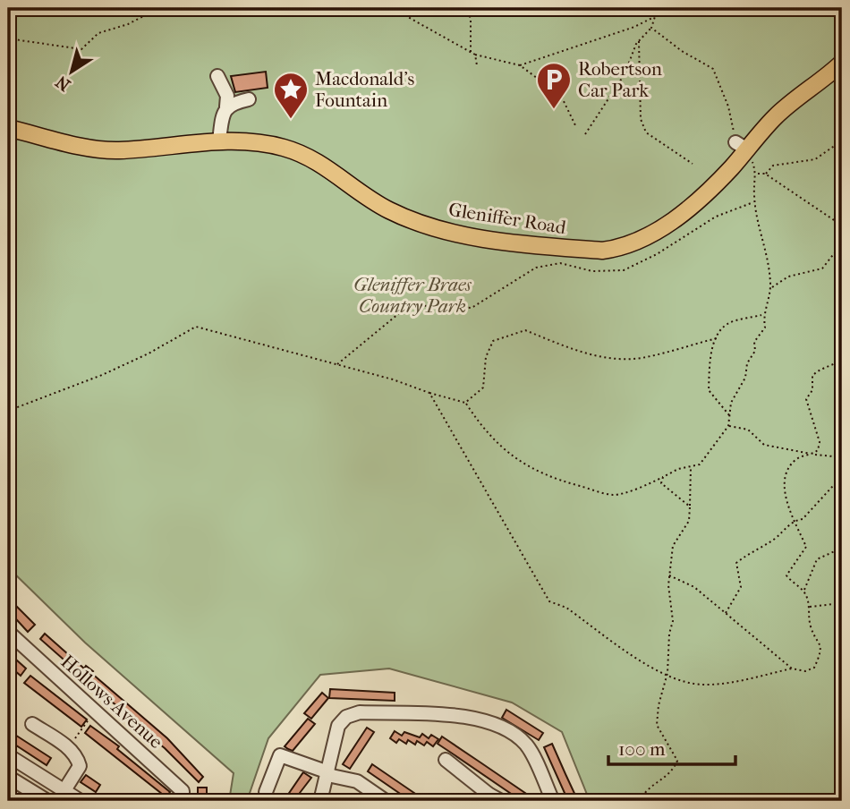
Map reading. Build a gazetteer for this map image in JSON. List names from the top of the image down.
{
  "streets": {
    "main road": ["Gleniffer Road"],
    "street": ["Hollows Avenue"]
  },
  "parks": ["Gleniffer Braes Country Park"],
  "places": {
    "parking": ["Robertson Car Park"],
    "place": ["Macdonald's Fountain"]
  },
  "scale_bar": "100 m",
  "north": "bottom left"
}
